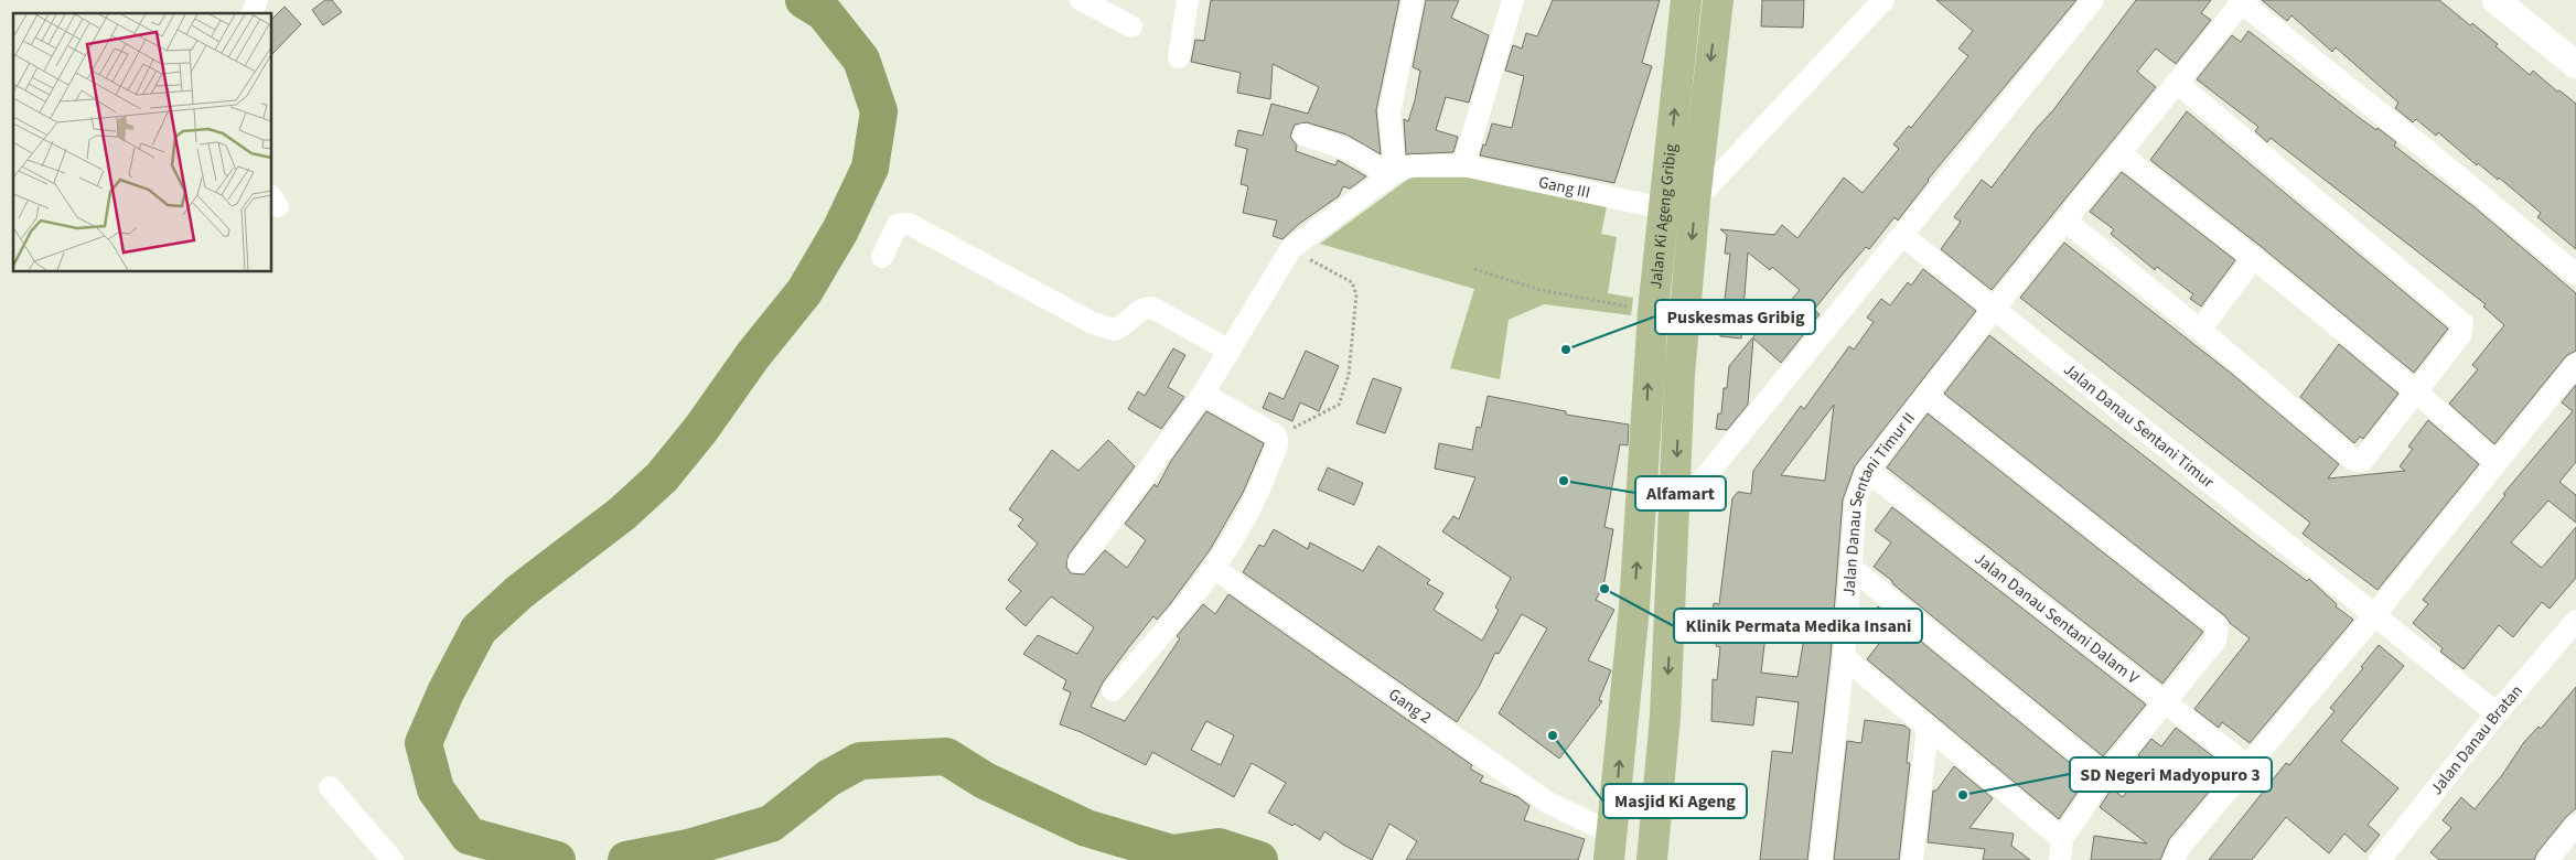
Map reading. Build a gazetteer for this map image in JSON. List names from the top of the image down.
{
  "streets": {
    "main road": ["Jalan Ki Ageng Gribig"],
    "street": [
      "Gang III",
      "Jalan Danau Sentani Timur",
      "Jalan Danau Sentani Timur II",
      "Jalan Danau Sentani Dalam V",
      "Gang 2",
      "Jalan Danau Bratan"
    ]
  },
  "crossings": [
    ["Gang III", "Jalan Ki Ageng Gribig"],
    ["Jalan Ki Ageng Gribig", "Gang 2"],
    ["Jalan Danau Sentani Timur", "Jalan Danau Sentani Timur II"],
    ["Jalan Danau Sentani Timur", "Jalan Danau Bratan"],
    ["Jalan Danau Sentani Timur II", "Jalan Danau Sentani Dalam V"]
  ],
  "places": [
    "Puskesmas Gribig",
    "Alfamart",
    "Klinik Permata Medika Insani",
    "Masjid Ki Ageng",
    "SD Negeri Madyopuro 3"
  ]
}
